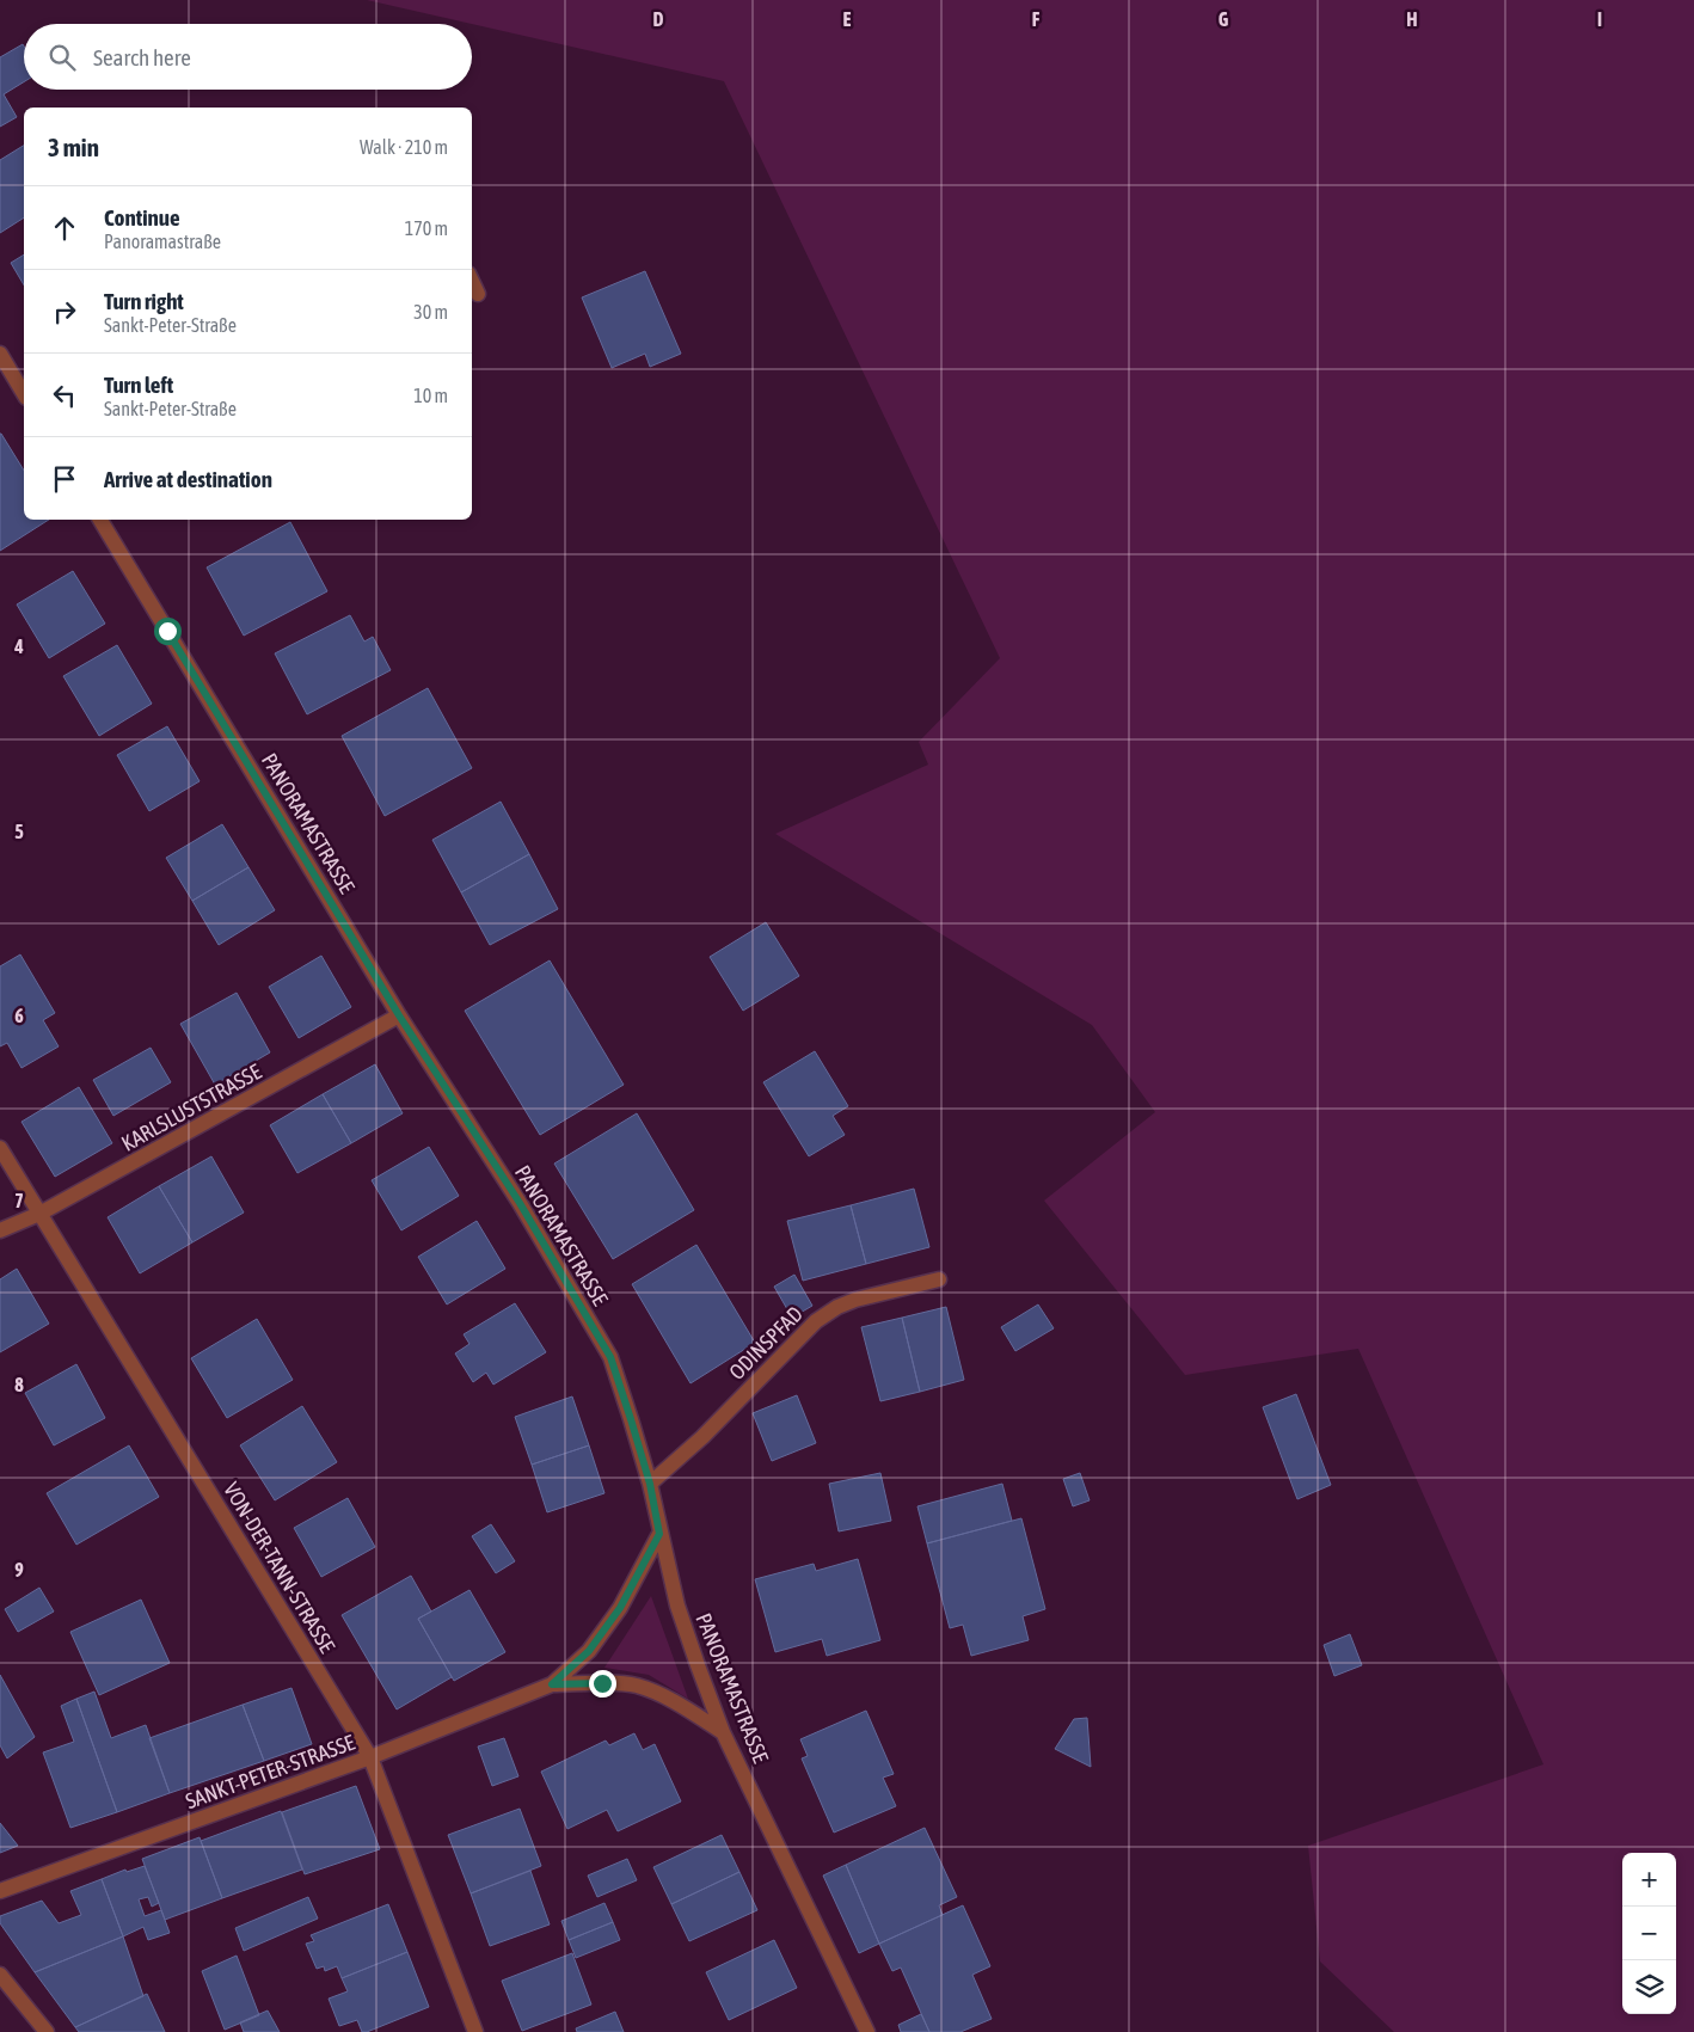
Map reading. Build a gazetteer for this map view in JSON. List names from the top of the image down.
{
  "streets": {
    "street": [
      "PANORAMASTRASSE",
      "KARLSLUSTSTRASSE",
      "ODINSPFAD",
      "VON-DER-TANN-STRASSE",
      "SANKT-PETER-STRASSE"
    ]
  },
  "crossings": [
    ["PANORAMASTRASSE", "KARLSLUSTSTRASSE"],
    ["PANORAMASTRASSE", "ODINSPFAD"],
    ["PANORAMASTRASSE", "SANKT-PETER-STRASSE"],
    ["KARLSLUSTSTRASSE", "VON-DER-TANN-STRASSE"],
    ["VON-DER-TANN-STRASSE", "SANKT-PETER-STRASSE"]
  ],
  "page": {
    "search": "Search here",
    "heading": ["3 min", "Walk · 210 m"],
    "list": [
      ["Continue", "Panoramastraße", "170 m"],
      ["Turn right", "Sankt-Peter-Straße", "30 m"],
      ["Turn left", "Sankt-Peter-Straße", "10 m"],
      "Arrive at destination"
    ],
    "map_buttons": ["+", "−"]
  },
  "grid": {
    "columns": [
      "D",
      "E",
      "F",
      "G",
      "H",
      "I"
    ],
    "rows": [
      "4",
      "5",
      "6",
      "7",
      "8",
      "9"
    ]
  }
}
